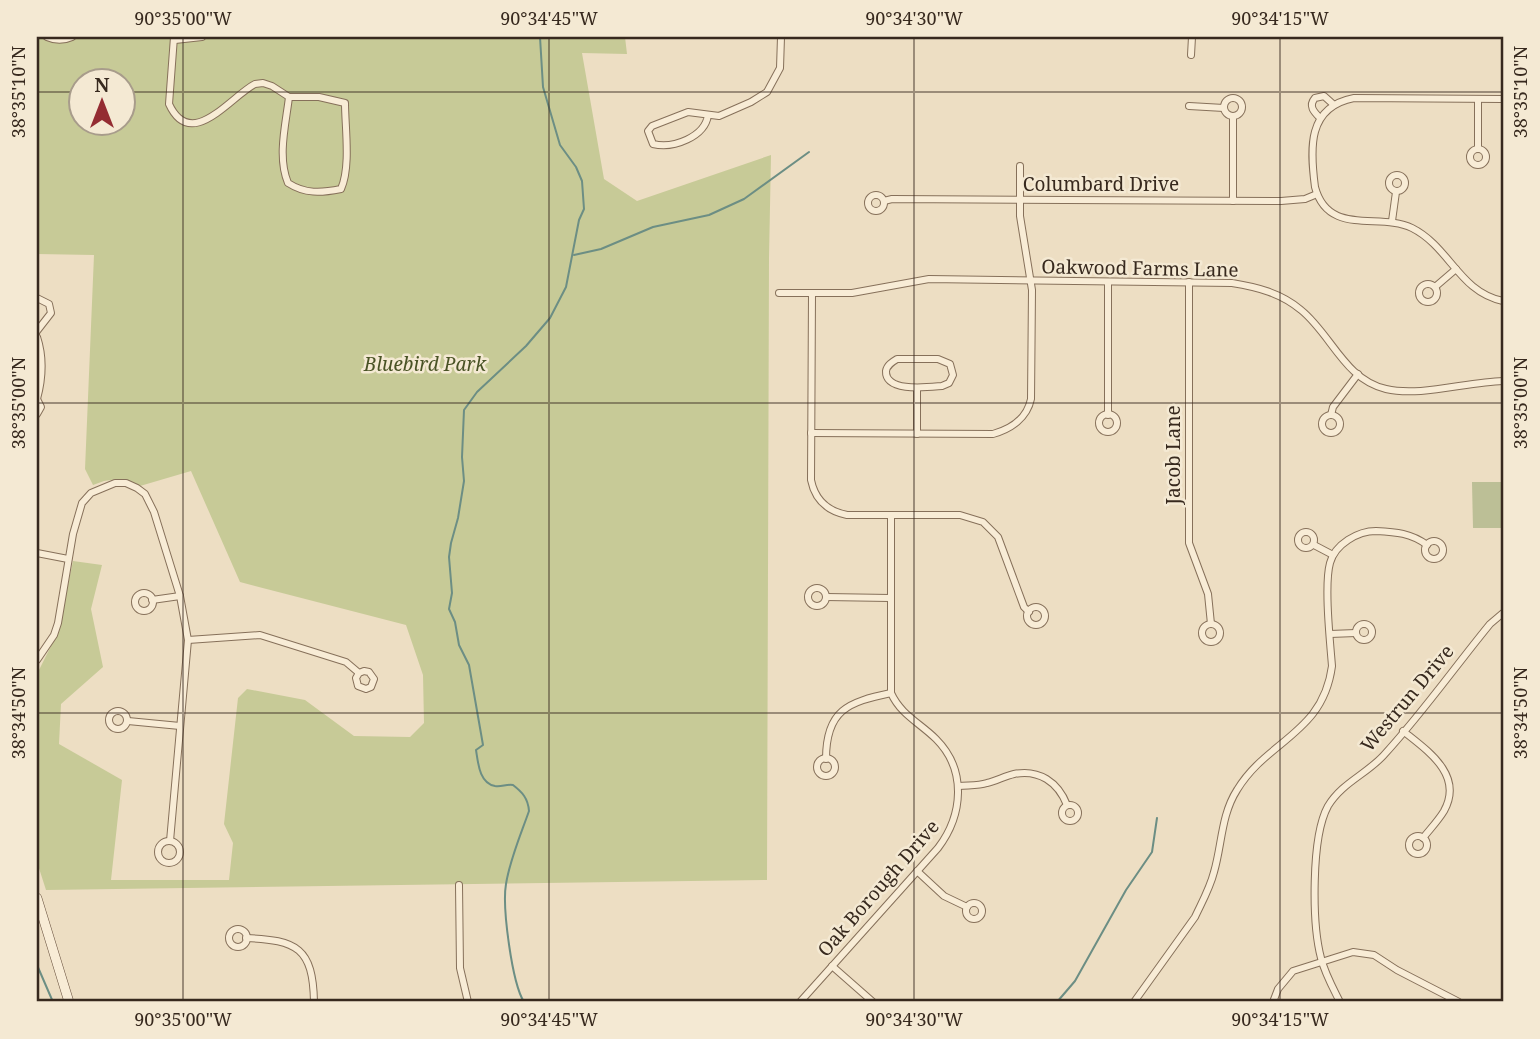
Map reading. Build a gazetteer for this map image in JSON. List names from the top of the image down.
{
  "streets": {
    "street": [
      "Columbard Drive",
      "Oakwood Farms Lane",
      "Jacob Lane",
      "Westrun Drive",
      "Oak Borough Drive"
    ]
  },
  "crossings": [
    ["Oakwood Farms Lane", "Jacob Lane"]
  ],
  "parks": ["Bluebird Park"],
  "north": "top",
  "coordinates": [
    "90°35'00\"W",
    "90°34'45\"W",
    "90°34'30\"W",
    "90°34'15\"W",
    "38°35'10\"N",
    "38°35'00\"N",
    "38°34'50\"N"
  ]
}
